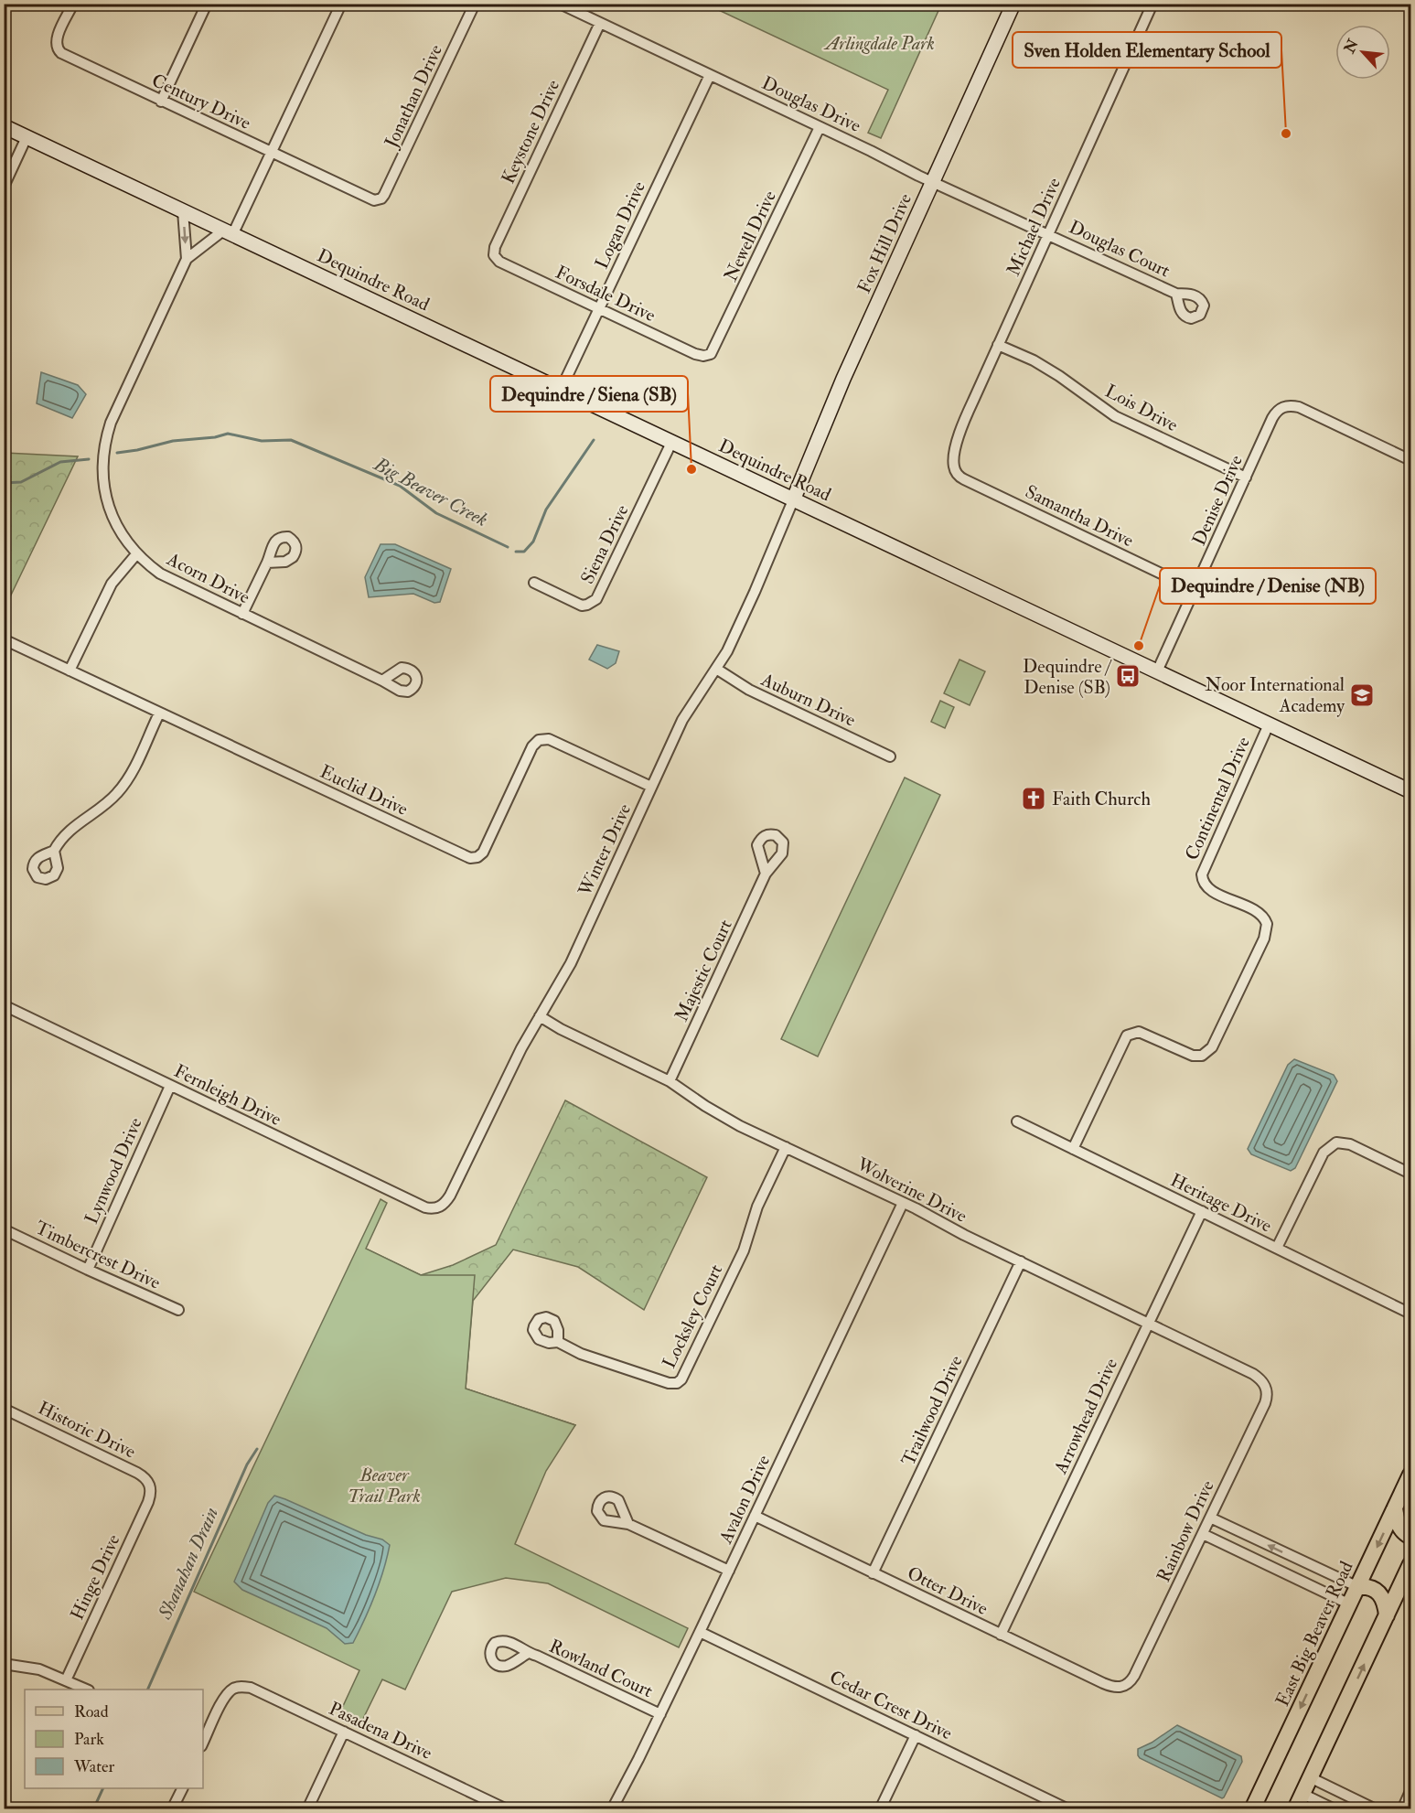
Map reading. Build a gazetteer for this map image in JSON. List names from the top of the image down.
{
  "streets": {
    "main road": ["Fox Hill Drive", "Dequindre Road", "East Big Beaver Road"],
    "street": [
      "Jonathan Drive",
      "Century Drive",
      "Douglas Drive",
      "Keystone Drive",
      "Logan Drive",
      "Michael Drive",
      "Newell Drive",
      "Douglas Court",
      "Forsdale Drive",
      "Lois Drive",
      "Denise Drive",
      "Samantha Drive",
      "Siena Drive",
      "Acorn Drive",
      "Auburn Drive",
      "Euclid Drive",
      "Continental Drive",
      "Winter Drive",
      "Majestic Court",
      "Fernleigh Drive",
      "Lynwood Drive",
      "Wolverine Drive",
      "Heritage Drive",
      "Timbercrest Drive",
      "Locksley Court",
      "Trailwood Drive",
      "Arrowhead Drive",
      "Historic Drive",
      "Avalon Drive",
      "Rainbow Drive",
      "Hinge Drive",
      "Otter Drive",
      "Rowland Court",
      "Cedar Crest Drive",
      "Pasadena Drive"
    ]
  },
  "crossings": [
    ["Jonathan Drive", "Century Drive"],
    ["Douglas Drive", "Keystone Drive"],
    ["Douglas Drive", "Logan Drive"],
    ["Douglas Drive", "Michael Drive"],
    ["Douglas Drive", "Newell Drive"],
    ["Douglas Drive", "Fox Hill Drive"],
    ["Douglas Drive", "Douglas Court"],
    ["Keystone Drive", "Forsdale Drive"],
    ["Logan Drive", "Dequindre Road"],
    ["Logan Drive", "Forsdale Drive"],
    ["Michael Drive", "Douglas Court"],
    ["Michael Drive", "Lois Drive"],
    ["Michael Drive", "Samantha Drive"],
    ["Newell Drive", "Forsdale Drive"],
    ["Fox Hill Drive", "Dequindre Road"],
    ["Fox Hill Drive", "Winter Drive"],
    ["Dequindre Road", "Denise Drive"],
    ["Dequindre Road", "Siena Drive"],
    ["Dequindre Road", "Acorn Drive"],
    ["Dequindre Road", "Continental Drive"],
    ["Dequindre Road", "Winter Drive"],
    ["Lois Drive", "Denise Drive"],
    ["Denise Drive", "Samantha Drive"],
    ["Auburn Drive", "Winter Drive"],
    ["Euclid Drive", "Winter Drive"],
    ["Continental Drive", "Heritage Drive"],
    ["Winter Drive", "Fernleigh Drive"],
    ["Winter Drive", "Wolverine Drive"],
    ["Majestic Court", "Wolverine Drive"],
    ["Fernleigh Drive", "Lynwood Drive"],
    ["Lynwood Drive", "Timbercrest Drive"],
    ["Wolverine Drive", "Locksley Court"],
    ["Wolverine Drive", "Trailwood Drive"],
    ["Wolverine Drive", "Arrowhead Drive"],
    ["Wolverine Drive", "Avalon Drive"],
    ["Wolverine Drive", "Rainbow Drive"],
    ["Heritage Drive", "Arrowhead Drive"],
    ["Trailwood Drive", "Otter Drive"],
    ["Arrowhead Drive", "Otter Drive"],
    ["Historic Drive", "Hinge Drive"],
    ["Avalon Drive", "Otter Drive"],
    ["Avalon Drive", "Rowland Court"],
    ["Avalon Drive", "Cedar Crest Drive"],
    ["Rainbow Drive", "Otter Drive"]
  ],
  "water": ["Big Beaver Creek", "Shanahan Drain"],
  "parks": ["Arlingdale Park", "Beaver Trail Park"],
  "places": {
    "other": ["Sven Holden Elementary School", "Dequindre / Siena (SB)", "Dequindre / Denise (NB)"],
    "bus stop": ["Dequindre / Denise (SB)"],
    "school or university": ["Noor International Academy"],
    "church": ["Faith Church"]
  },
  "legend": ["Road", "Park", "Water"],
  "north": "top left"
}
